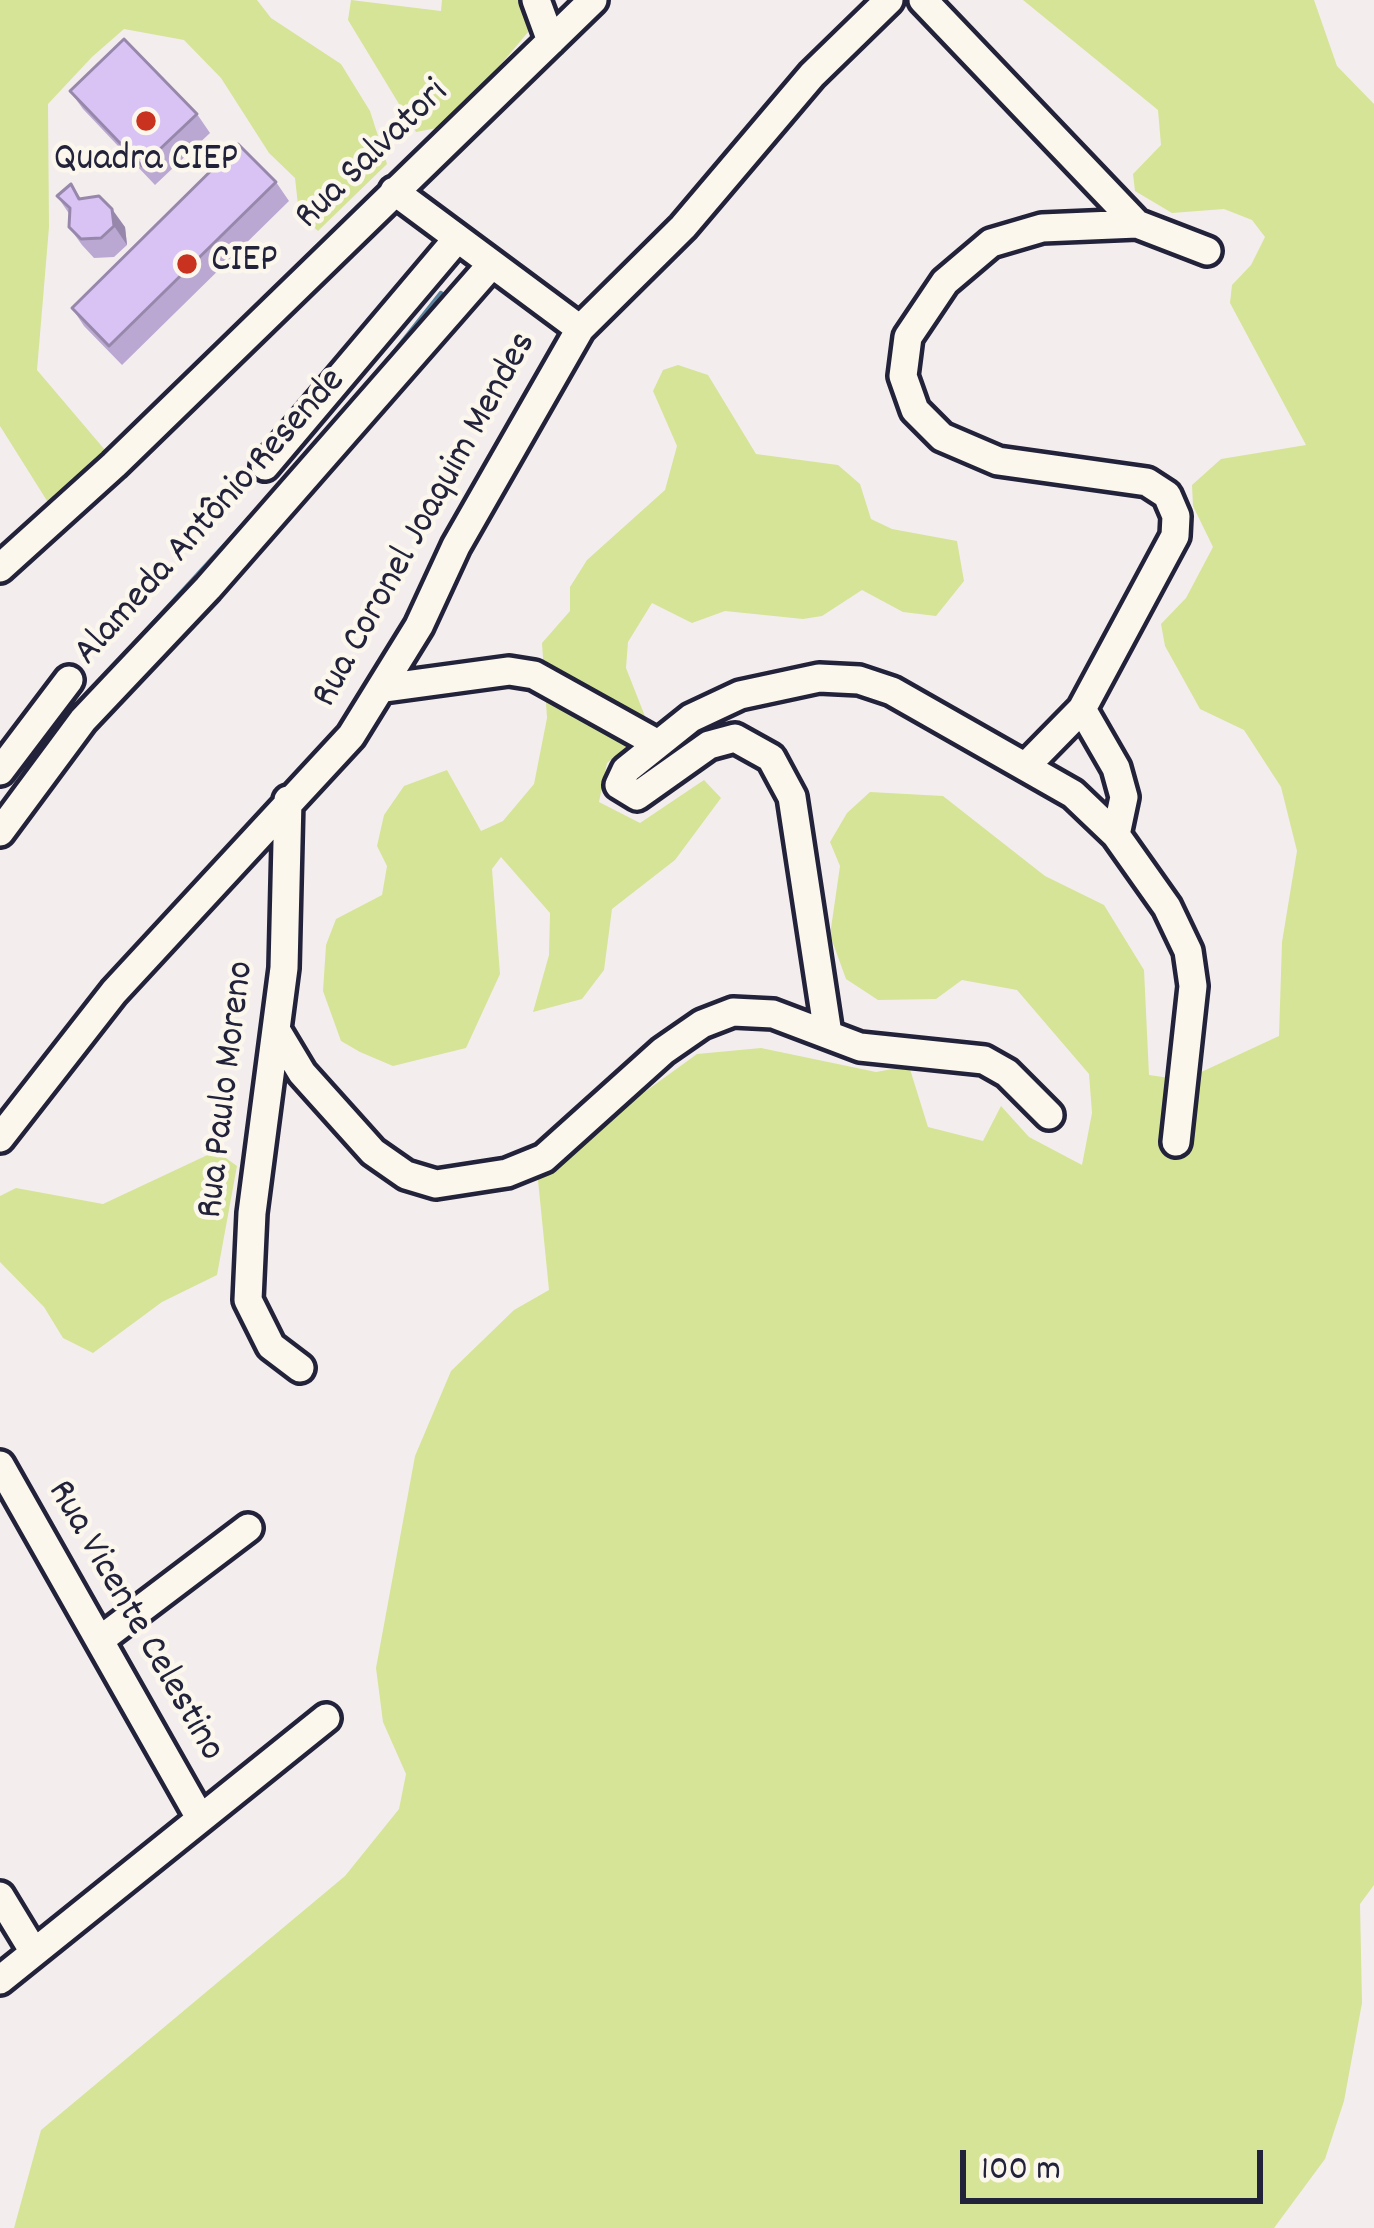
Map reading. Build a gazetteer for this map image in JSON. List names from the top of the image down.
{
  "streets": {
    "street": [
      "Rua Salvatori",
      "Alameda Antônio Resende",
      "Rua Coronel Joaquim Mendes",
      "Rua Paulo Moreno",
      "Rua Vicente Celestino"
    ]
  },
  "crossings": [
    ["Rua Salvatori", "Rua Coronel Joaquim Mendes"],
    ["Alameda Antônio Resende", "Rua Coronel Joaquim Mendes"],
    ["Rua Coronel Joaquim Mendes", "Rua Paulo Moreno"]
  ],
  "places": ["Quadra CIEP", "CIEP"],
  "scale_bar": "100 m"
}
